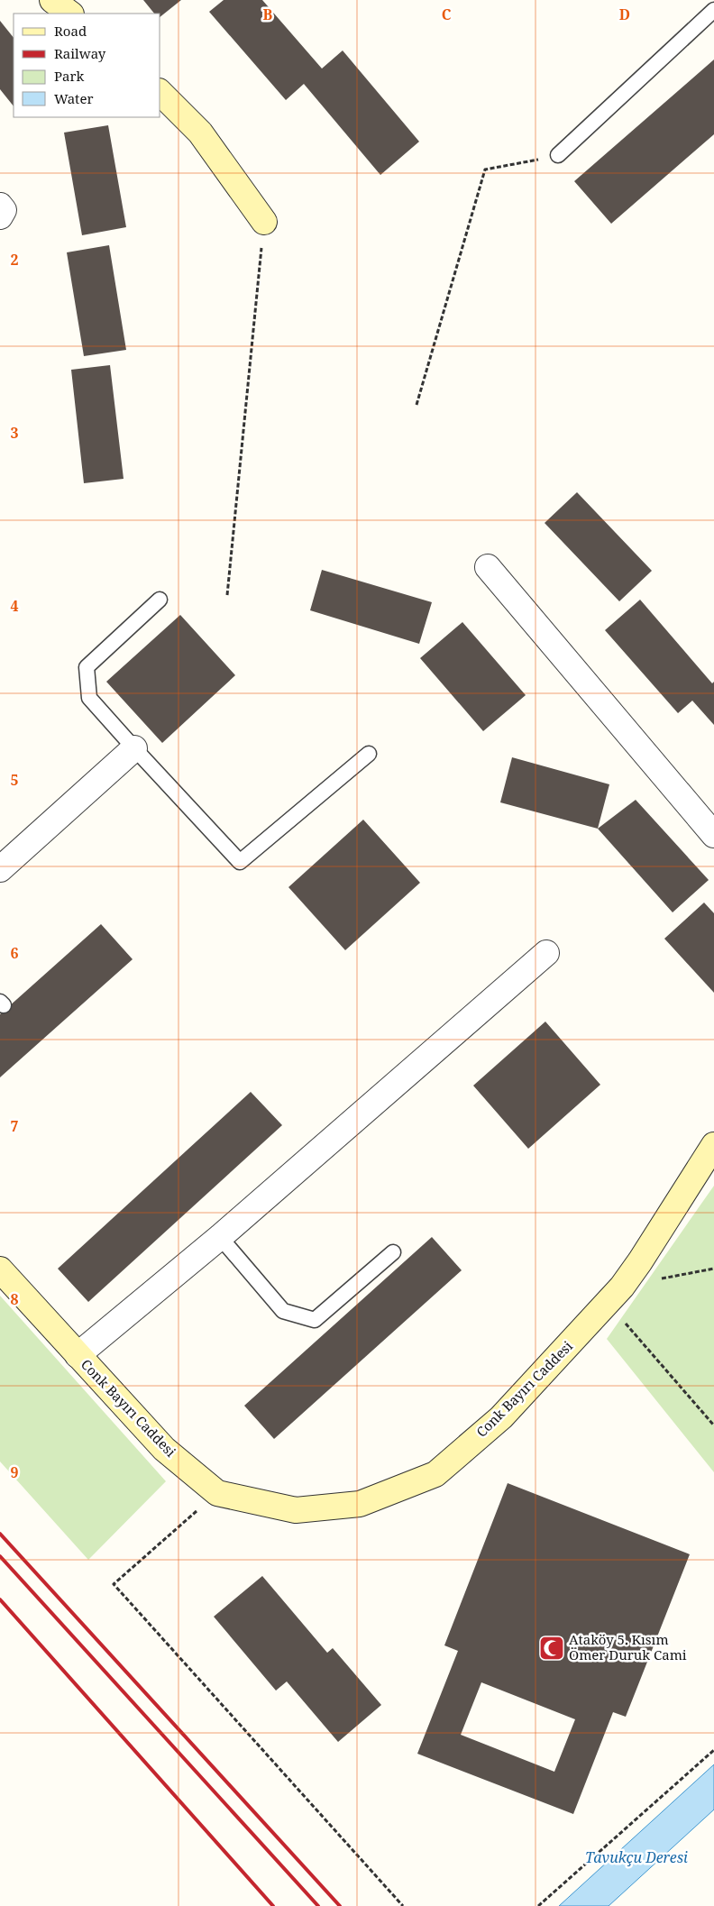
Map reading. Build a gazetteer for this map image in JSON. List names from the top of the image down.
{
  "streets": {
    "street": ["Conk Bayırı Caddesi"]
  },
  "water": ["Tavukçu Deresi"],
  "places": {
    "mosque": ["Ataköy 5. Kısım Ömer Duruk Cami"]
  },
  "legend": [
    "Road",
    "Railway",
    "Park",
    "Water"
  ],
  "grid": {
    "columns": ["B", "C", "D"],
    "rows": [
      "2",
      "3",
      "4",
      "5",
      "6",
      "7",
      "8",
      "9"
    ]
  }
}
